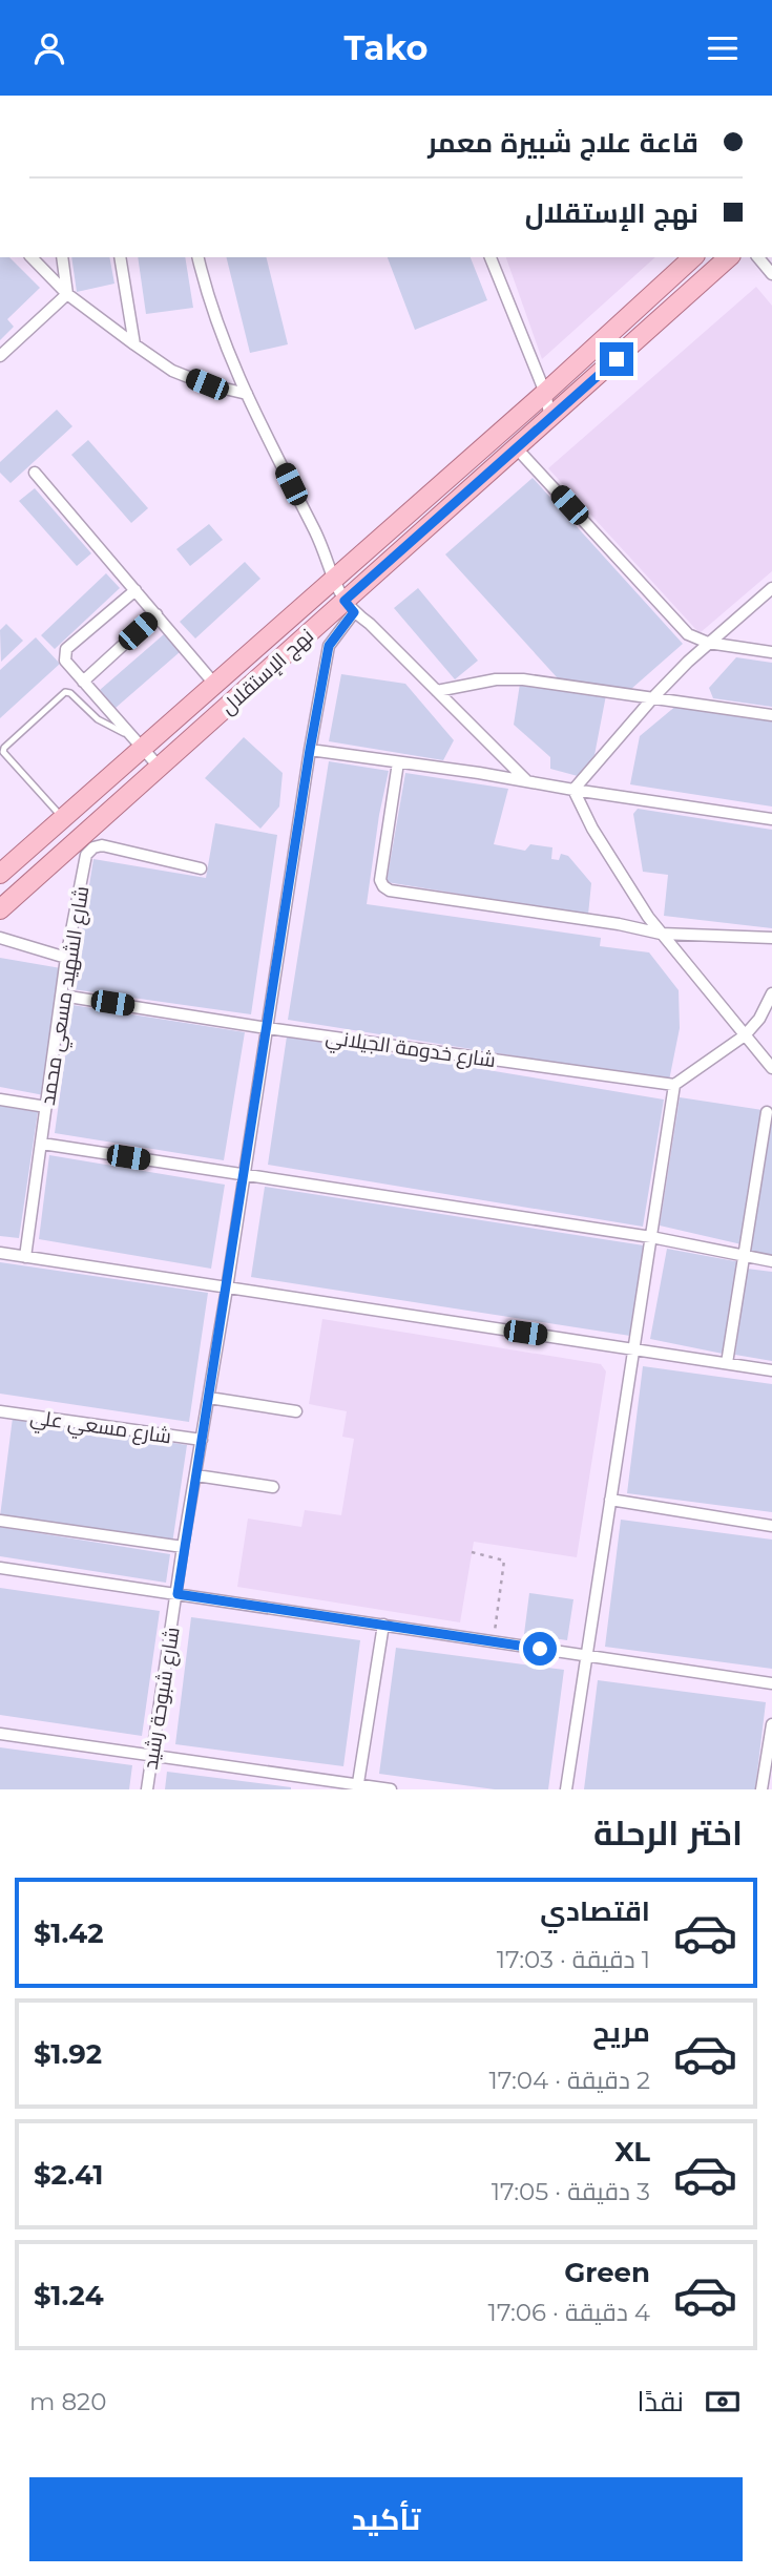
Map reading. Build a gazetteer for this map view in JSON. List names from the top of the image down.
{
  "streets": {
    "main road": ["نهج الإستقلال"],
    "street": [
      "شارع الشهيد مسعي محمد",
      "شارع خدومة الجيلاني",
      "شارع مسعي علي",
      "شارع شبوحة رشيد"
    ]
  },
  "crossings": [
    ["نهج الإستقلال", "شارع شبوحة رشيد"],
    ["شارع الشهيد مسعي محمد", "شارع خدومة الجيلاني"],
    ["شارع خدومة الجيلاني", "شارع شبوحة رشيد"],
    ["شارع مسعي علي", "شارع شبوحة رشيد"]
  ],
  "page": {
    "header": "Tako",
    "banner": ["قاعة علاج شبيرة معمر", "نهج الإستقلال"],
    "heading": "اختر الرحلة",
    "list": [
      {
        "name": "اقتصادي",
        "note": "1 دقيقة · 17:03",
        "value": "$1.42"
      },
      {
        "name": "مريح",
        "note": "2 دقيقة · 17:04",
        "value": "$1.92"
      },
      {
        "name": "XL",
        "note": "3 دقيقة · 17:05",
        "value": "$2.41"
      },
      {
        "name": "Green",
        "note": "4 دقيقة · 17:06",
        "value": "$1.24"
      }
    ],
    "pay": ["نقدًا", "820 m"],
    "buttons": "تأكيد"
  }
}
